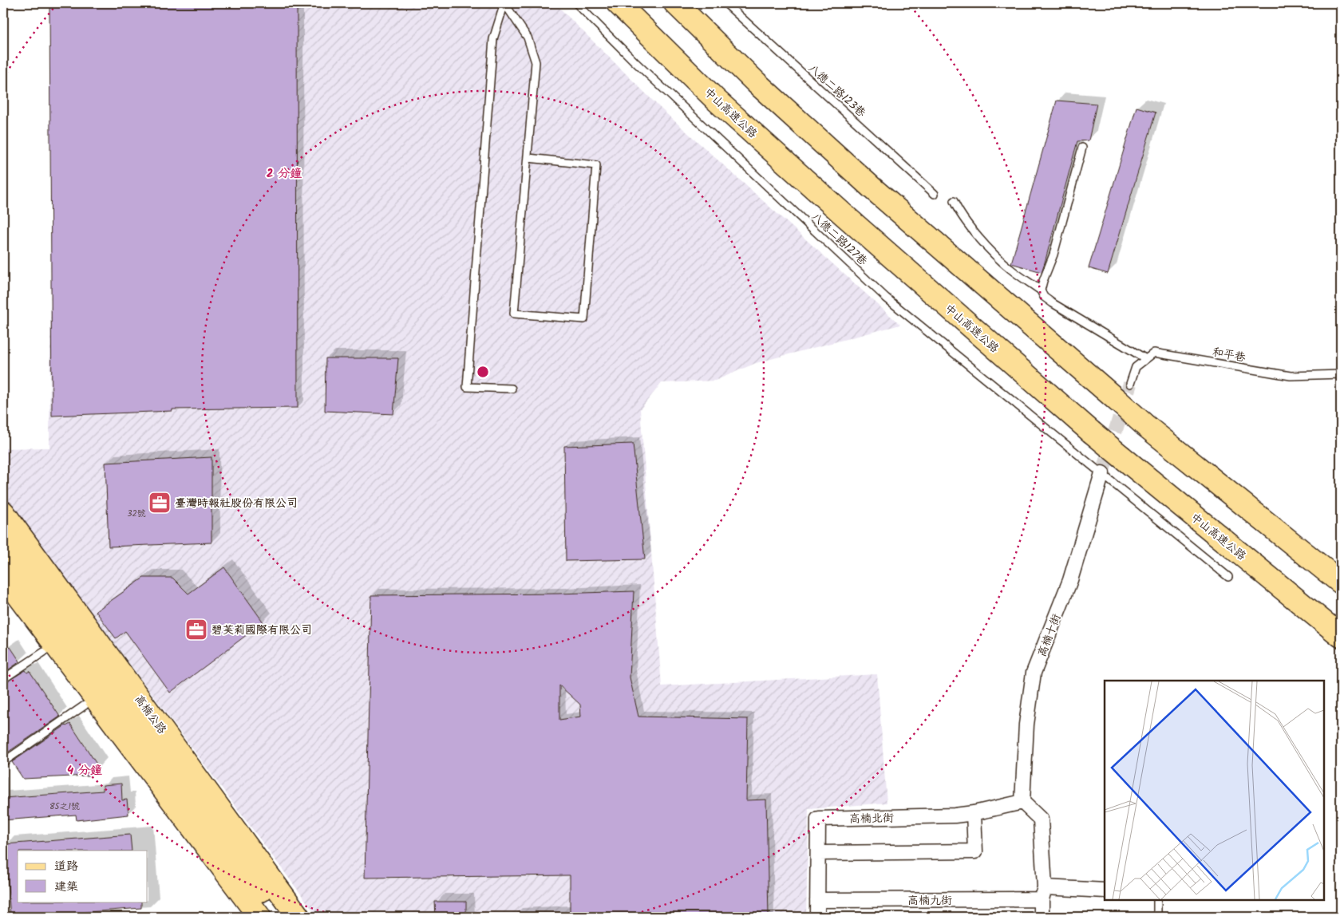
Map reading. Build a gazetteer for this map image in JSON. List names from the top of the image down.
{
  "streets": {
    "main road": ["中山高速公路", "高楠公路"],
    "street": ["高楠十街", "高楠北街", "高楠九街"],
    "lane": ["八德二路123巷", "八德二路127巷", "和平巷"]
  },
  "crossings": [
    ["八德二路127巷", "高楠十街"],
    ["高楠十街", "高楠北街"],
    ["高楠北街", "高楠九街"]
  ],
  "places": {
    "office": ["臺灣時報社股份有限公司", "碧芙莉國際有限公司"]
  },
  "house_numbers": ["32號", "85之1號"],
  "legend": ["道路", "建築"],
  "rings": ["2 分鐘", "4 分鐘"]
}
